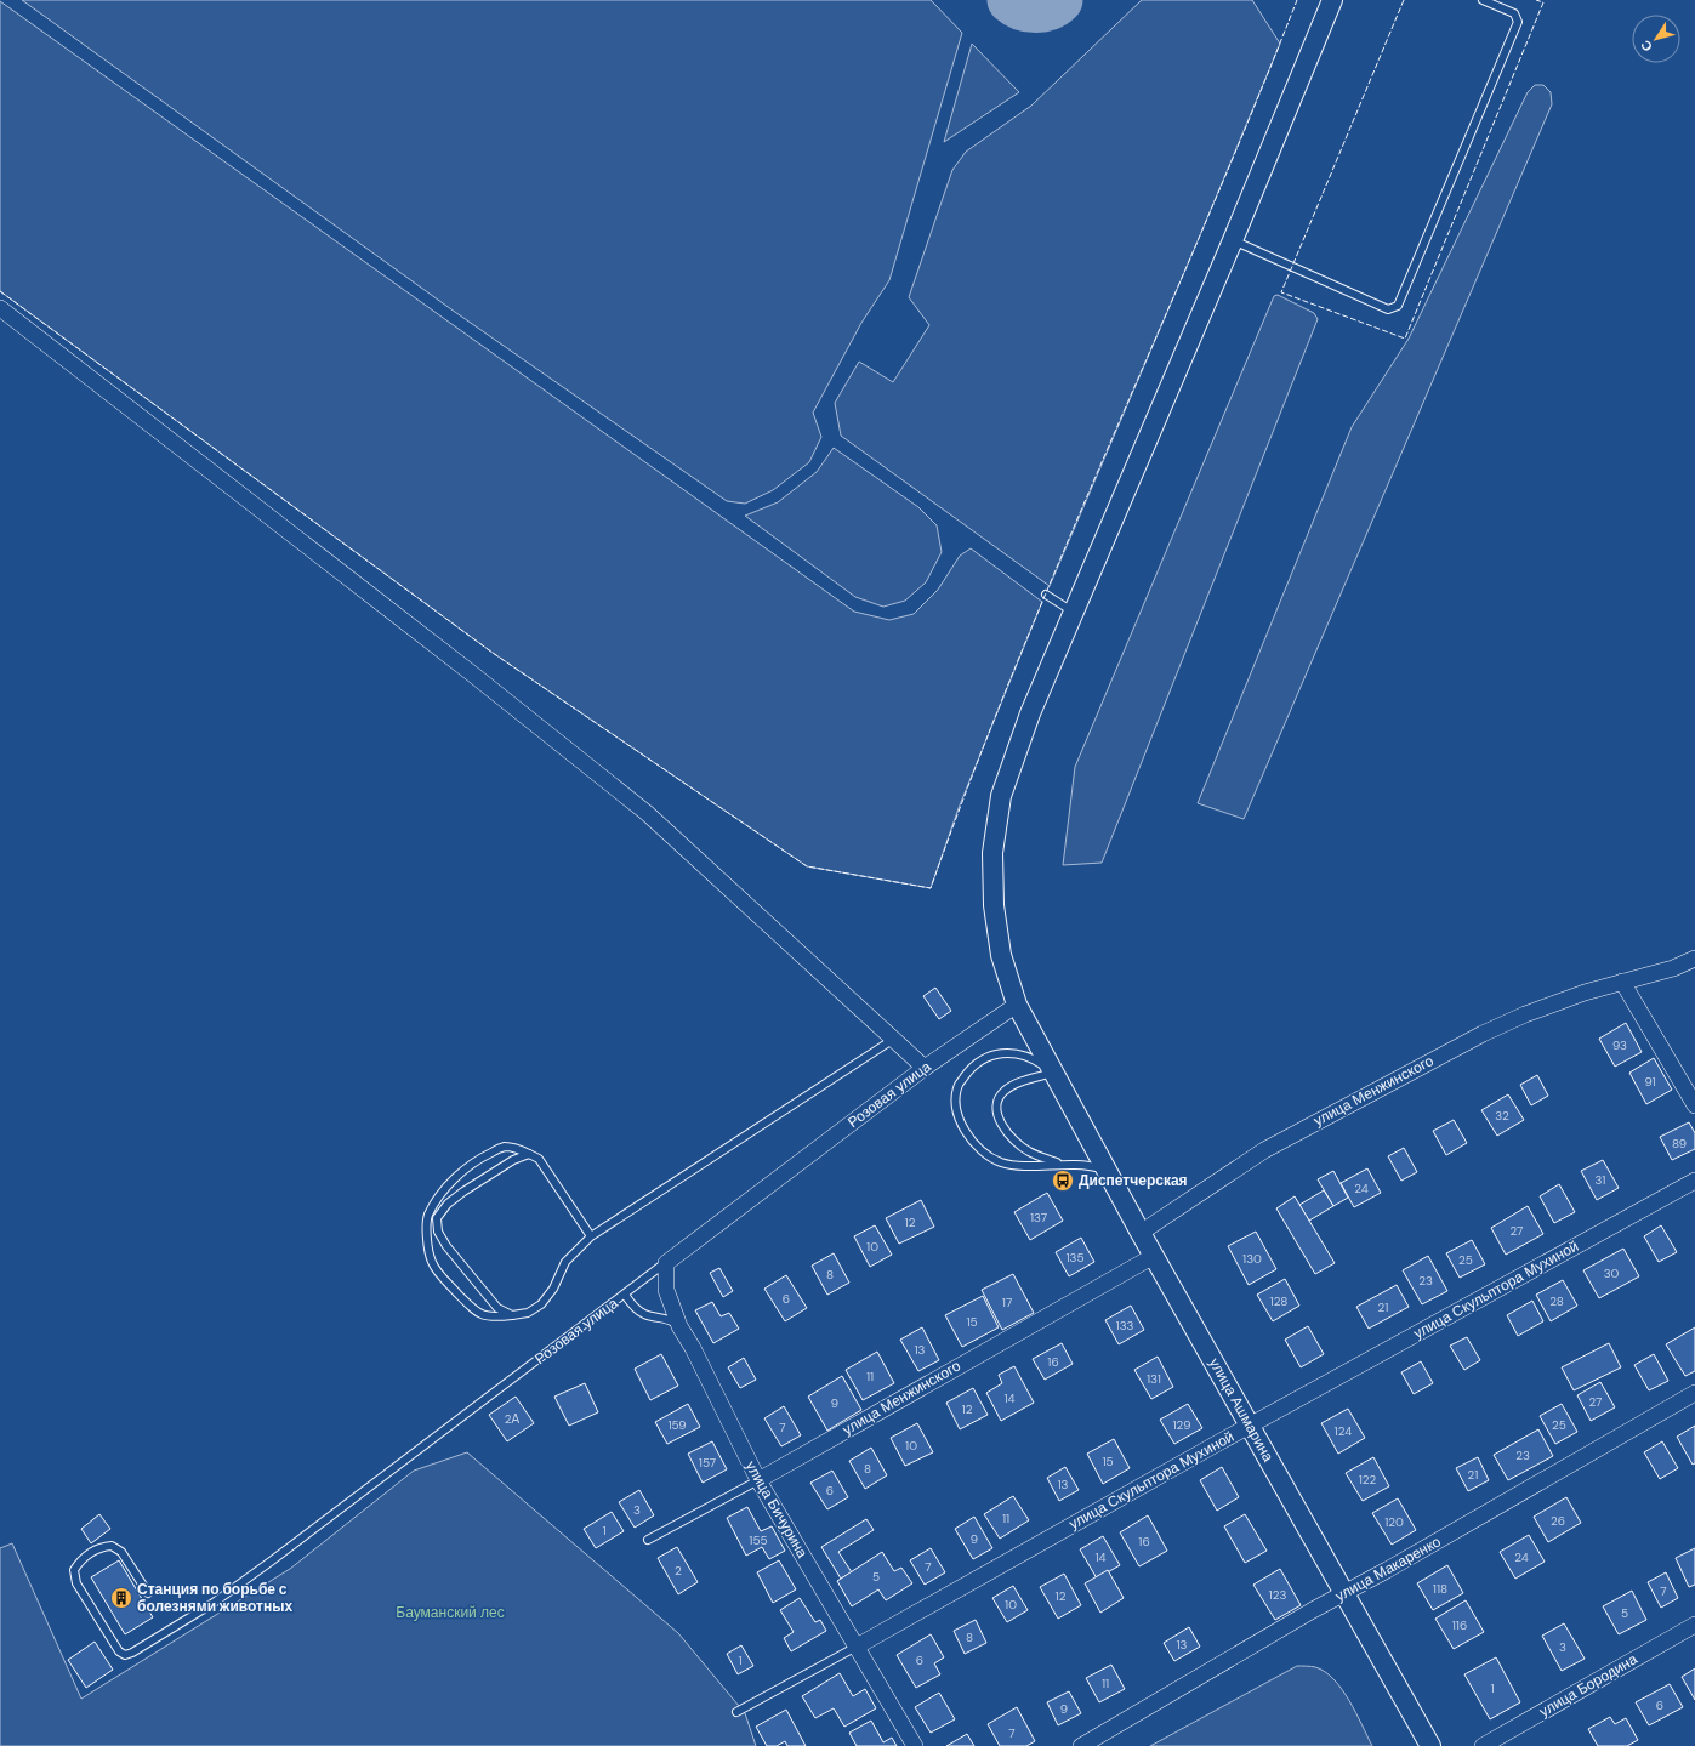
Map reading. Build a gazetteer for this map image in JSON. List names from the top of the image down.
{
  "streets": {
    "street": [
      "улица Менжинского",
      "Розовая улица",
      "улица Скульптора Мухиной",
      "улица Ашмарина",
      "улица Бичурина",
      "улица Макаренко",
      "улица Бородина"
    ]
  },
  "crossings": [
    ["улица Менжинского", "улица Ашмарина"],
    ["улица Менжинского", "улица Бичурина"],
    ["Розовая улица", "улица Ашмарина"],
    ["Розовая улица", "улица Бичурина"],
    ["улица Скульптора Мухиной", "улица Ашмарина"],
    ["улица Скульптора Мухиной", "улица Бичурина"],
    ["улица Ашмарина", "улица Макаренко"]
  ],
  "parks": ["Бауманский лес"],
  "places": {
    "bus stop": ["Диспетчерская"],
    "building": ["Станция по борьбе с болезнями животных"]
  },
  "house_numbers": [
    "93",
    "91",
    "32",
    "89",
    "31",
    "24",
    "137",
    "12",
    "27",
    "10",
    "135",
    "130",
    "25",
    "30",
    "8",
    "23",
    "6",
    "128",
    "28",
    "17",
    "21",
    "15",
    "133",
    "13",
    "16",
    "11",
    "131",
    "14",
    "27",
    "9",
    "12",
    "2А",
    "159",
    "129",
    "25",
    "7",
    "124",
    "10",
    "23",
    "15",
    "157",
    "8",
    "21",
    "122",
    "13",
    "6",
    "3",
    "11",
    "26",
    "120",
    "1",
    "9",
    "155",
    "16",
    "14",
    "24",
    "7",
    "2",
    "5",
    "118",
    "7",
    "123",
    "12",
    "10",
    "5",
    "116",
    "8",
    "13",
    "3",
    "1",
    "6",
    "11",
    "1",
    "6",
    "9",
    "7"
  ],
  "north": "bottom left"
}
